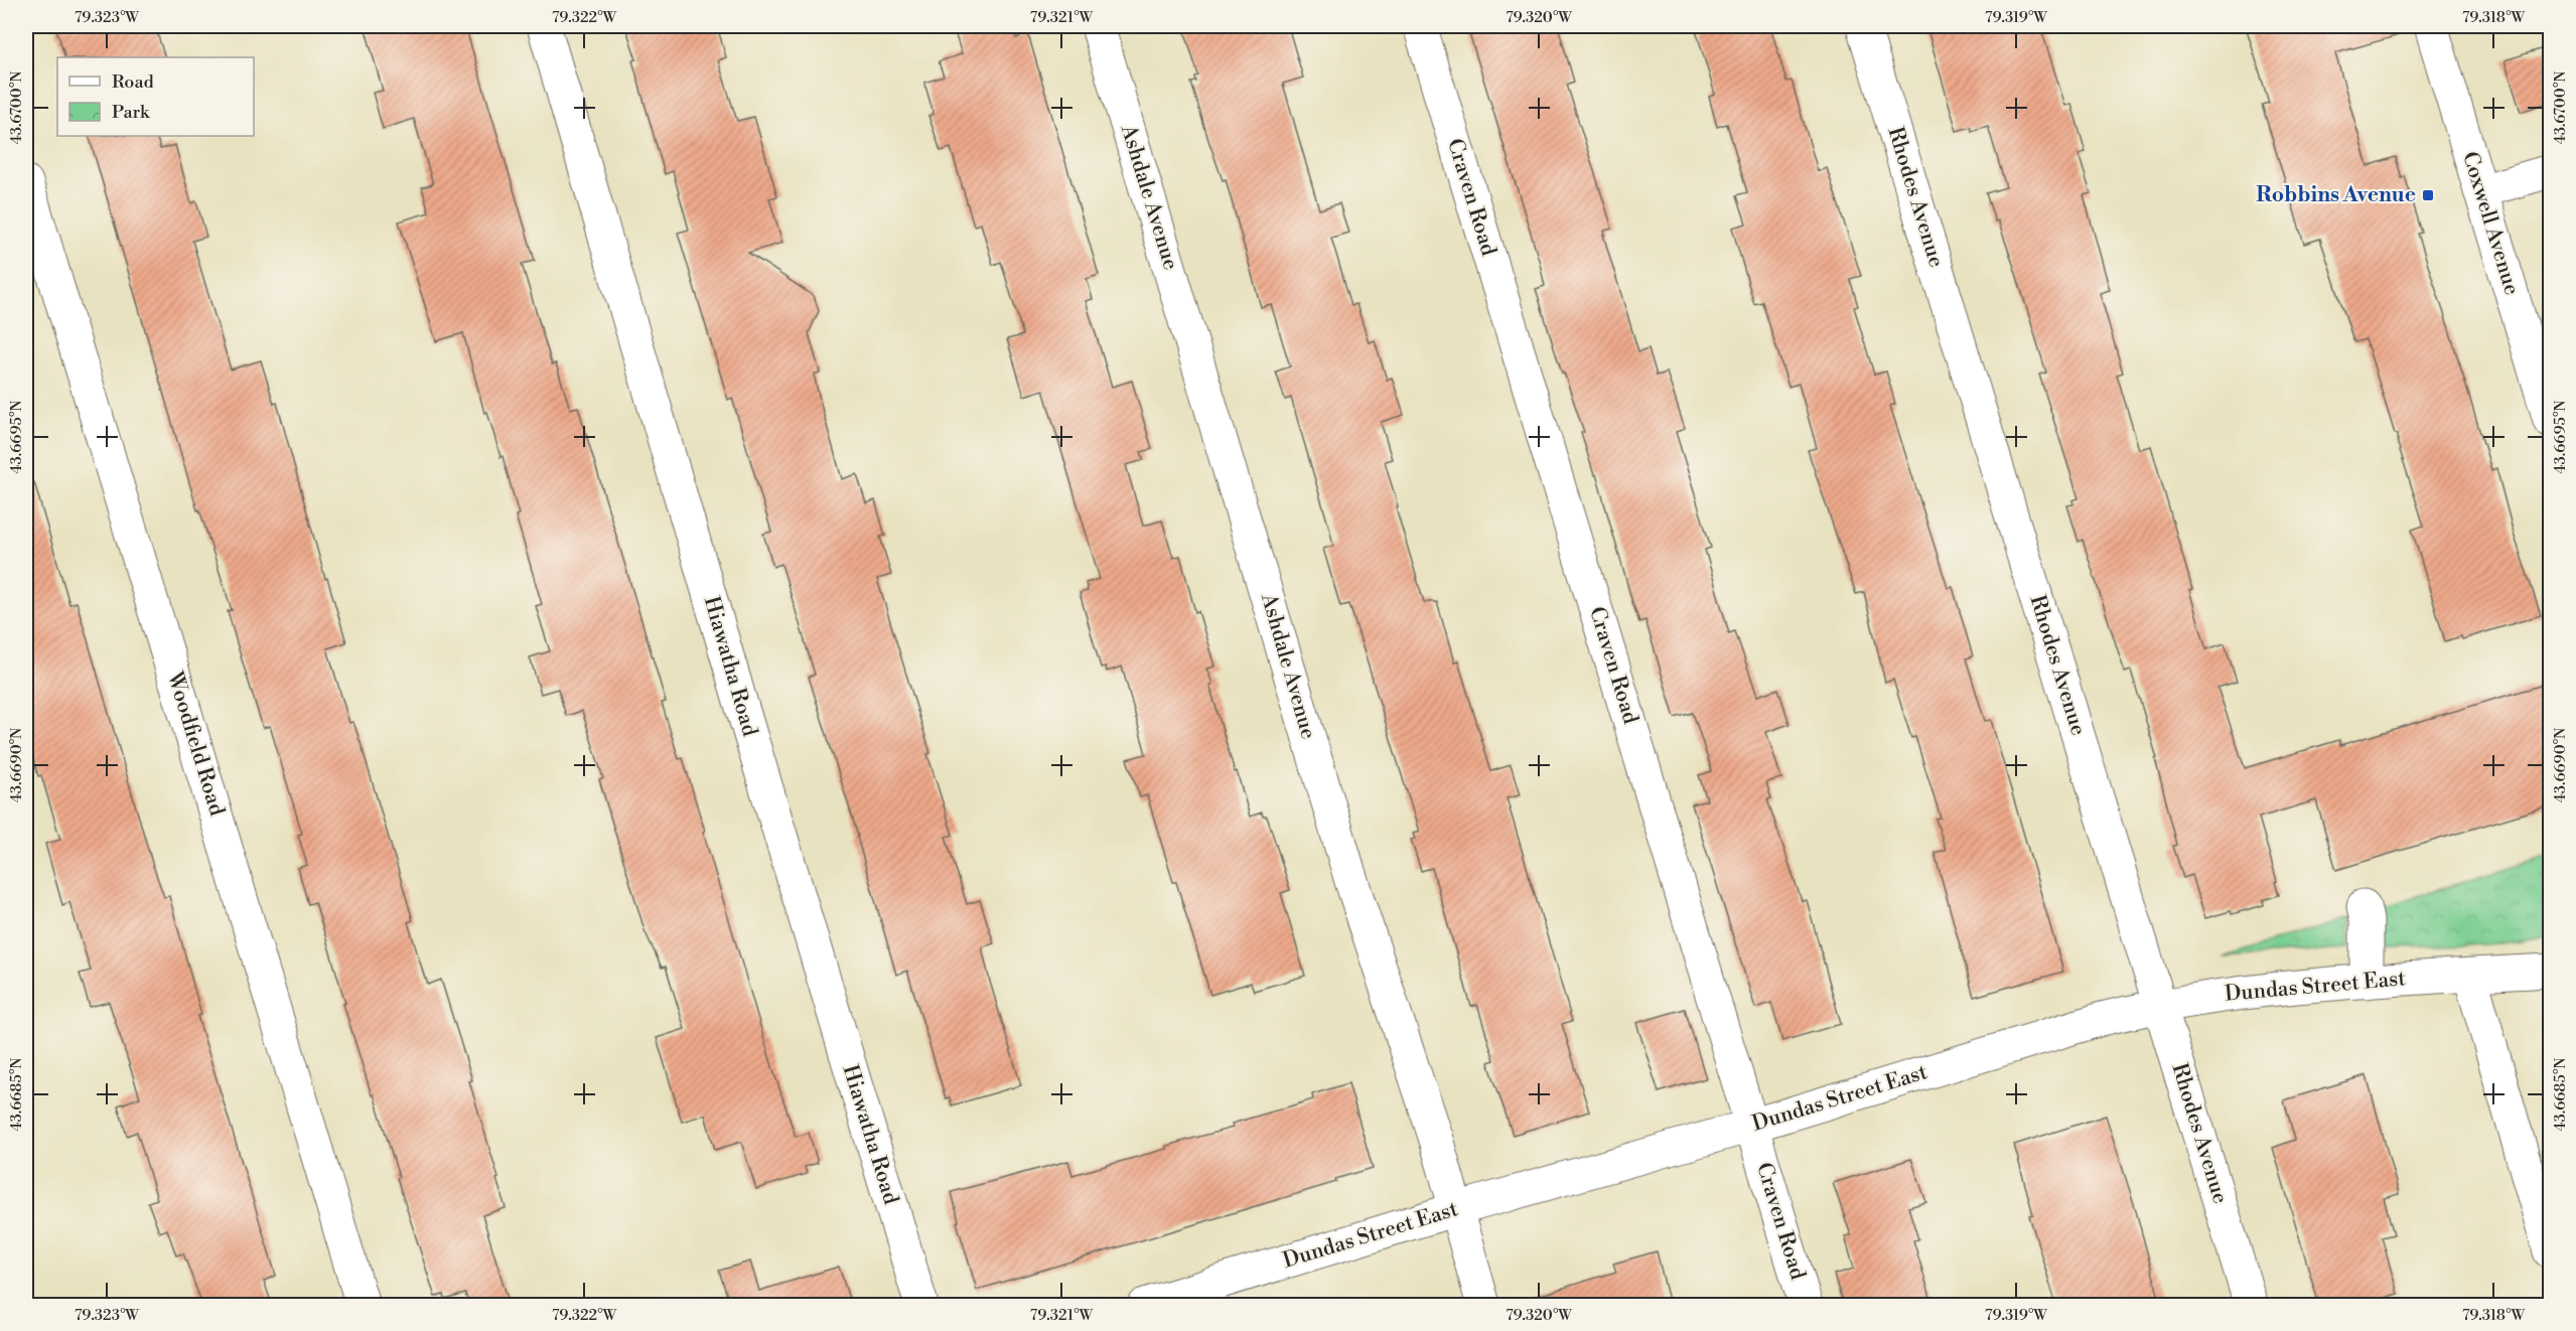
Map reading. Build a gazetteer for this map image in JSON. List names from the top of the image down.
{
  "streets": {
    "street": [
      "Ashdale Avenue",
      "Craven Road",
      "Rhodes Avenue",
      "Coxwell Avenue",
      "Hiawatha Road",
      "Woodfield Road",
      "Dundas Street East"
    ]
  },
  "crossings": [
    ["Ashdale Avenue", "Dundas Street East"],
    ["Craven Road", "Dundas Street East"],
    ["Rhodes Avenue", "Dundas Street East"]
  ],
  "places": {
    "transit": ["Robbins Avenue"]
  },
  "legend": ["Road", "Park"],
  "coordinates": [
    "79.323°W",
    "79.322°W",
    "79.321°W",
    "79.320°W",
    "79.319°W",
    "79.318°W",
    "43.6700°N",
    "43.6695°N",
    "43.6690°N",
    "43.6685°N"
  ]
}
